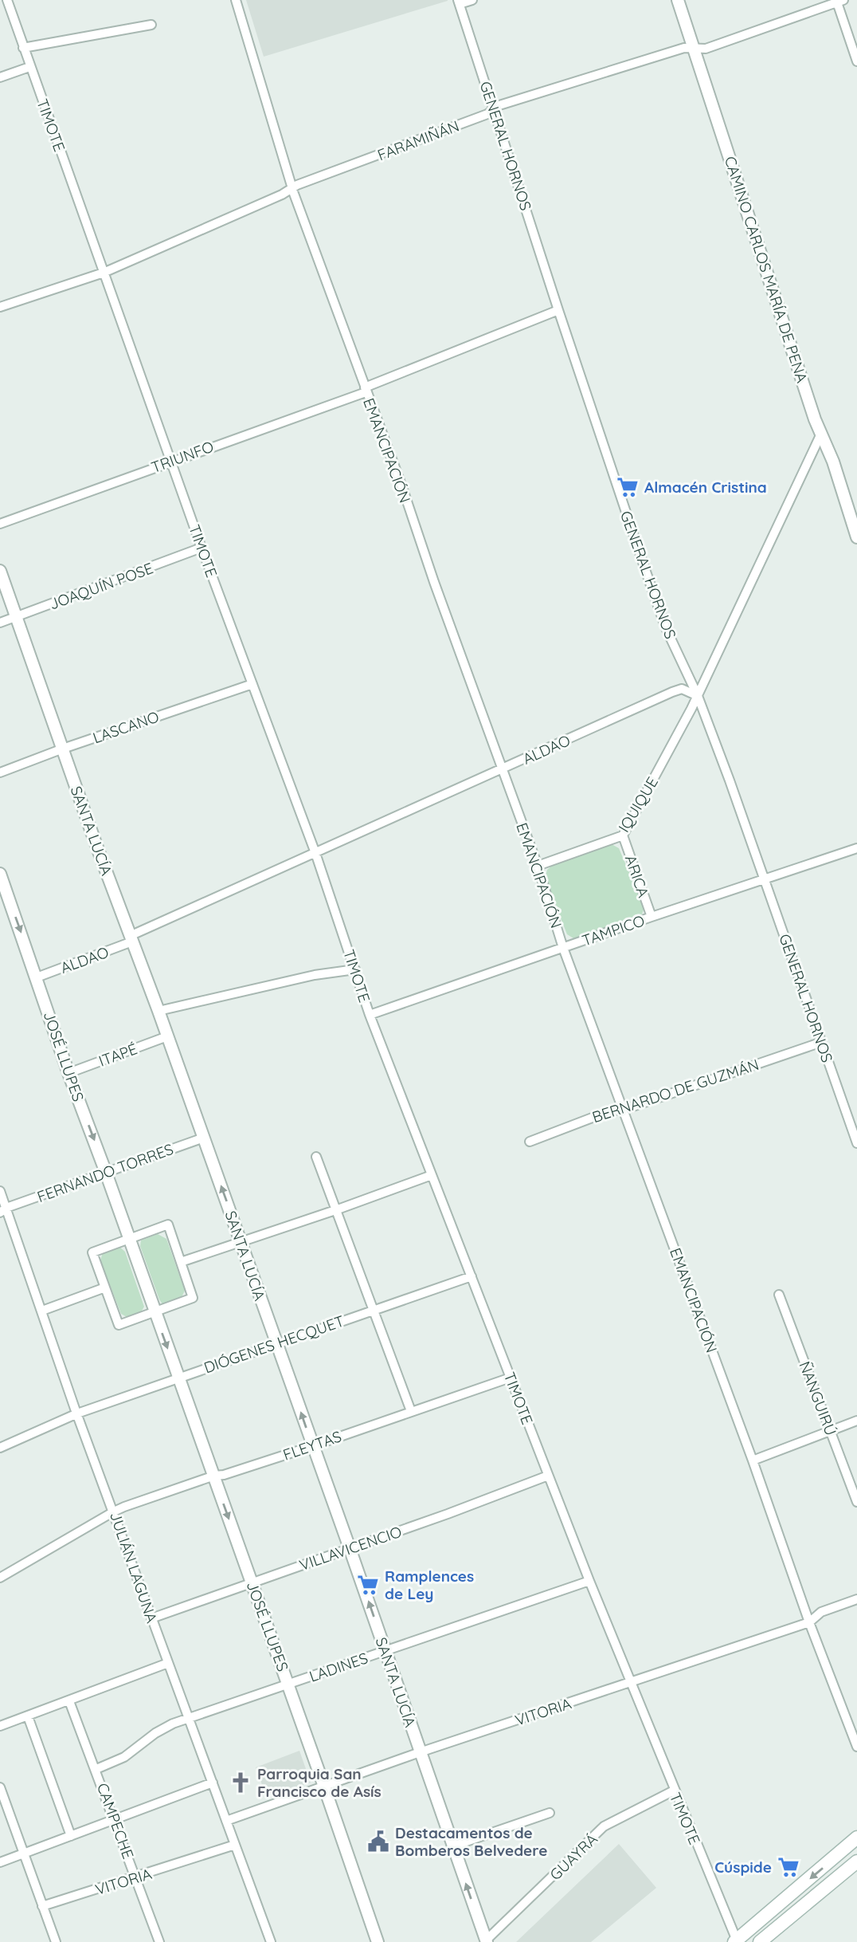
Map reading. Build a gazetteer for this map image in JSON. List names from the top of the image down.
{
  "streets": {
    "street": [
      "TIMOTE",
      "FARAMIÑÁN",
      "GENERAL HORNOS",
      "CAMINO CARLOS MARÍA DE PENA",
      "EMANCIPACIÓN",
      "TRIUNFO",
      "JOAQUÍN POSE",
      "LASCANO",
      "ALDAO",
      "IQUIQUE",
      "SANTA LUCÍA",
      "ARICA",
      "TAMPICO",
      "ITAPÉ",
      "JOSÉ LLUPES",
      "BERNARDO DE GUZMÁN",
      "FERNANDO TORRES",
      "DIÓGENES HECQUET",
      "ÑANGUIRÚ",
      "FLEYTAS",
      "VILLAVICENCIO",
      "JULIÁN LAGUNA",
      "LADINES",
      "VITORIA",
      "CAMPECHE",
      "GUAYRÁ"
    ]
  },
  "crossings": [
    ["TIMOTE", "FARAMIÑÁN"],
    ["TIMOTE", "TRIUNFO"],
    ["TIMOTE", "JOAQUÍN POSE"],
    ["TIMOTE", "LASCANO"],
    ["TIMOTE", "ALDAO"],
    ["TIMOTE", "TAMPICO"],
    ["TIMOTE", "DIÓGENES HECQUET"],
    ["TIMOTE", "FLEYTAS"],
    ["TIMOTE", "VILLAVICENCIO"],
    ["TIMOTE", "LADINES"],
    ["TIMOTE", "VITORIA"],
    ["TIMOTE", "GUAYRÁ"],
    ["FARAMIÑÁN", "GENERAL HORNOS"],
    ["FARAMIÑÁN", "CAMINO CARLOS MARÍA DE PENA"],
    ["FARAMIÑÁN", "EMANCIPACIÓN"],
    ["GENERAL HORNOS", "TRIUNFO"],
    ["GENERAL HORNOS", "ALDAO"],
    ["GENERAL HORNOS", "IQUIQUE"],
    ["GENERAL HORNOS", "TAMPICO"],
    ["GENERAL HORNOS", "BERNARDO DE GUZMÁN"],
    ["EMANCIPACIÓN", "TRIUNFO"],
    ["EMANCIPACIÓN", "ALDAO"],
    ["EMANCIPACIÓN", "IQUIQUE"],
    ["EMANCIPACIÓN", "TAMPICO"],
    ["EMANCIPACIÓN", "BERNARDO DE GUZMÁN"],
    ["EMANCIPACIÓN", "VITORIA"],
    ["JOAQUÍN POSE", "SANTA LUCÍA"],
    ["LASCANO", "SANTA LUCÍA"],
    ["ALDAO", "IQUIQUE"],
    ["ALDAO", "SANTA LUCÍA"],
    ["ALDAO", "JOSÉ LLUPES"],
    ["IQUIQUE", "ARICA"],
    ["SANTA LUCÍA", "ITAPÉ"],
    ["SANTA LUCÍA", "FERNANDO TORRES"],
    ["SANTA LUCÍA", "DIÓGENES HECQUET"],
    ["SANTA LUCÍA", "FLEYTAS"],
    ["SANTA LUCÍA", "VILLAVICENCIO"],
    ["SANTA LUCÍA", "LADINES"],
    ["SANTA LUCÍA", "VITORIA"],
    ["SANTA LUCÍA", "GUAYRÁ"],
    ["ARICA", "TAMPICO"],
    ["ITAPÉ", "JOSÉ LLUPES"],
    ["JOSÉ LLUPES", "FERNANDO TORRES"],
    ["JOSÉ LLUPES", "DIÓGENES HECQUET"],
    ["JOSÉ LLUPES", "FLEYTAS"],
    ["JOSÉ LLUPES", "VILLAVICENCIO"],
    ["JOSÉ LLUPES", "LADINES"],
    ["JOSÉ LLUPES", "VITORIA"],
    ["FERNANDO TORRES", "JULIÁN LAGUNA"],
    ["DIÓGENES HECQUET", "JULIÁN LAGUNA"],
    ["FLEYTAS", "JULIÁN LAGUNA"],
    ["VILLAVICENCIO", "JULIÁN LAGUNA"],
    ["JULIÁN LAGUNA", "LADINES"],
    ["JULIÁN LAGUNA", "VITORIA"],
    ["LADINES", "CAMPECHE"],
    ["VITORIA", "CAMPECHE"]
  ],
  "one_way": ["JOSÉ LLUPES"],
  "places": {
    "supermarket": ["Almacén Cristina", "Ramplences de Ley", "Cúspide"],
    "church": ["Parroquia San Francisco de Asís"],
    "public building": ["Destacamentos de Bomberos Belvedere"]
  }
}
